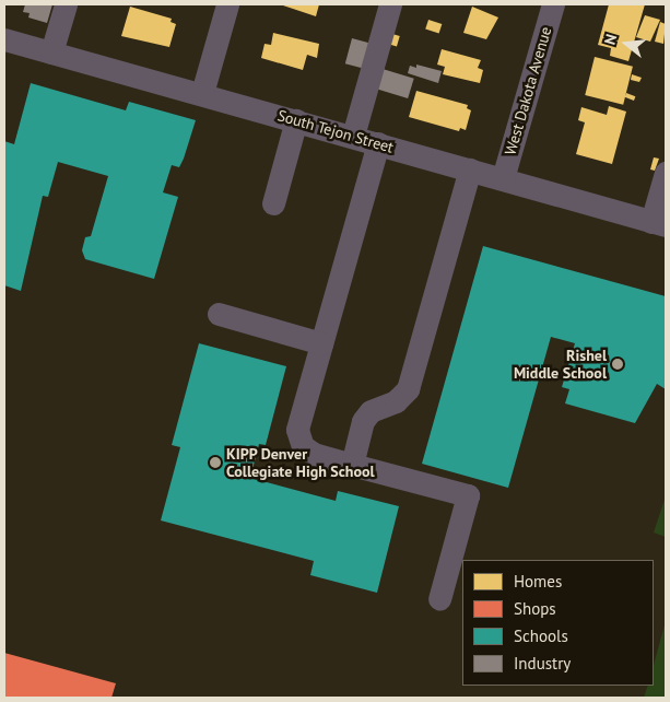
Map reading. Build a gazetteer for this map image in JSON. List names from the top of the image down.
{
  "streets": {
    "street": ["West Dakota Avenue", "South Tejon Street"]
  },
  "crossings": [
    ["West Dakota Avenue", "South Tejon Street"]
  ],
  "places": ["Rishel Middle School", "KIPP Denver Collegiate High School"],
  "legend": [
    "Homes",
    "Shops",
    "Schools",
    "Industry"
  ],
  "north": "left"
}
